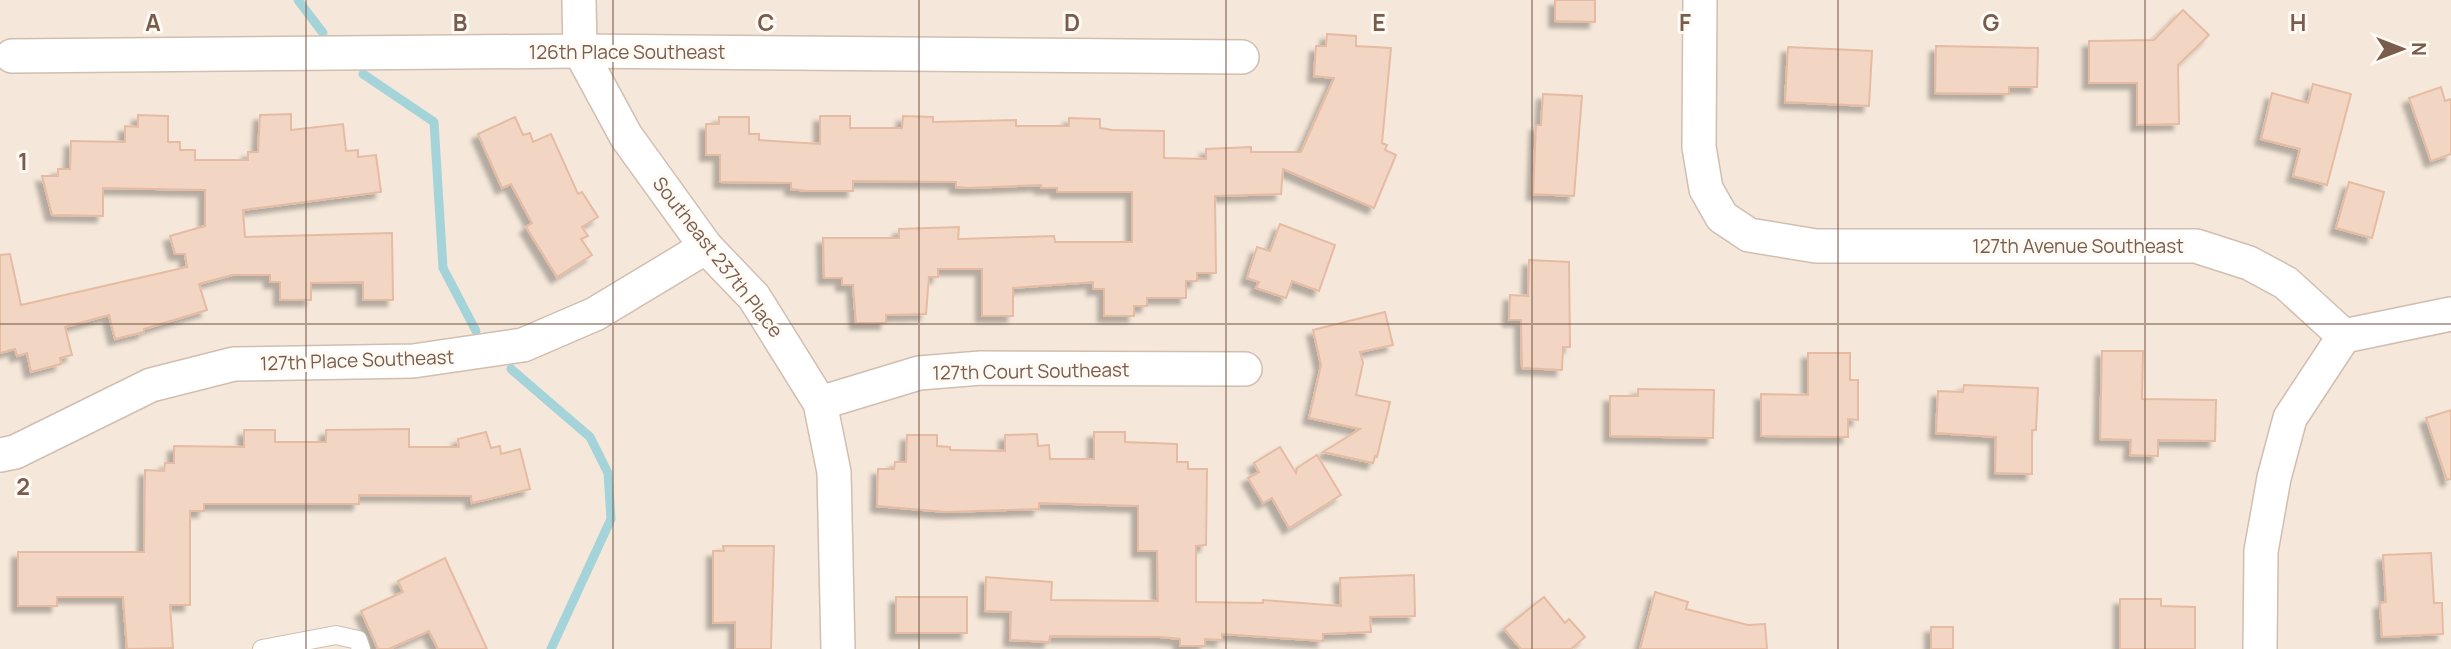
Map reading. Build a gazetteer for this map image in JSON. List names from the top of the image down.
{
  "streets": {
    "street": [
      "126th Place Southeast",
      "127th Avenue Southeast",
      "Southeast 237th Place",
      "127th Place Southeast",
      "127th Court Southeast"
    ]
  },
  "crossings": [
    ["126th Place Southeast", "Southeast 237th Place"],
    ["Southeast 237th Place", "127th Place Southeast"],
    ["Southeast 237th Place", "127th Court Southeast"]
  ],
  "north": "right",
  "grid": {
    "columns": [
      "A",
      "B",
      "C",
      "D",
      "E",
      "F",
      "G",
      "H"
    ],
    "rows": ["1", "2"]
  }
}
